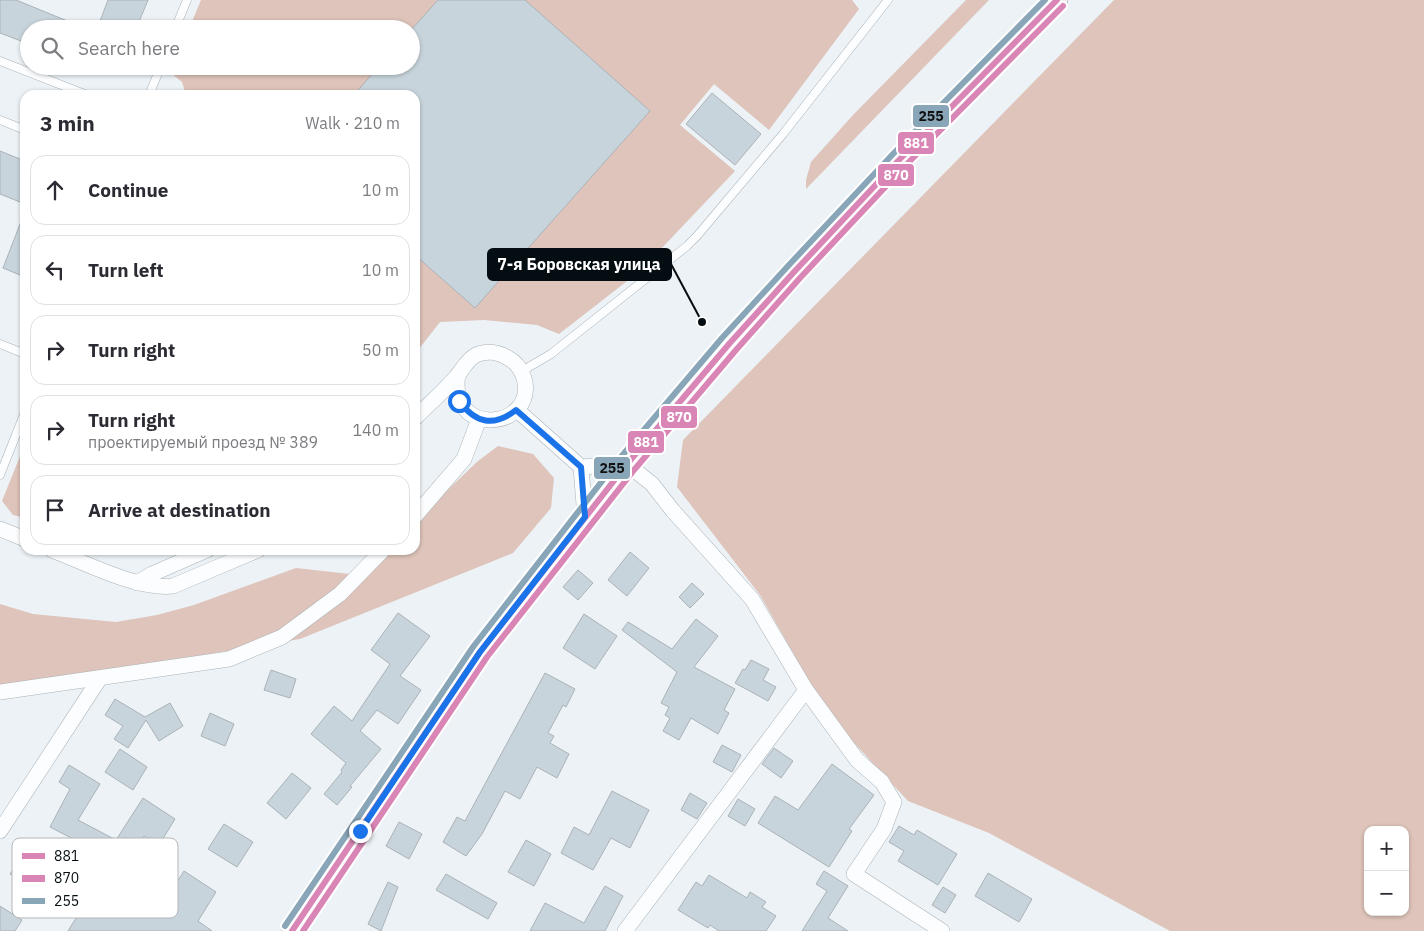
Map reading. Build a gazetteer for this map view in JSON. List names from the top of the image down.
{
  "places": ["7-я Боровская улица"],
  "lines": ["transit line 881", "transit line 255", "transit line 870"],
  "legend": ["881", "870", "255"],
  "page": {
    "search": "Search here",
    "heading": ["3 min", "Walk · 210 m"],
    "list": [
      ["Continue", "10 m"],
      ["Turn left", "10 m"],
      ["Turn right", "50 m"],
      ["Turn right", "проектируемый проезд № 389", "140 m"],
      "Arrive at destination"
    ],
    "map_buttons": ["+", "−"]
  }
}
